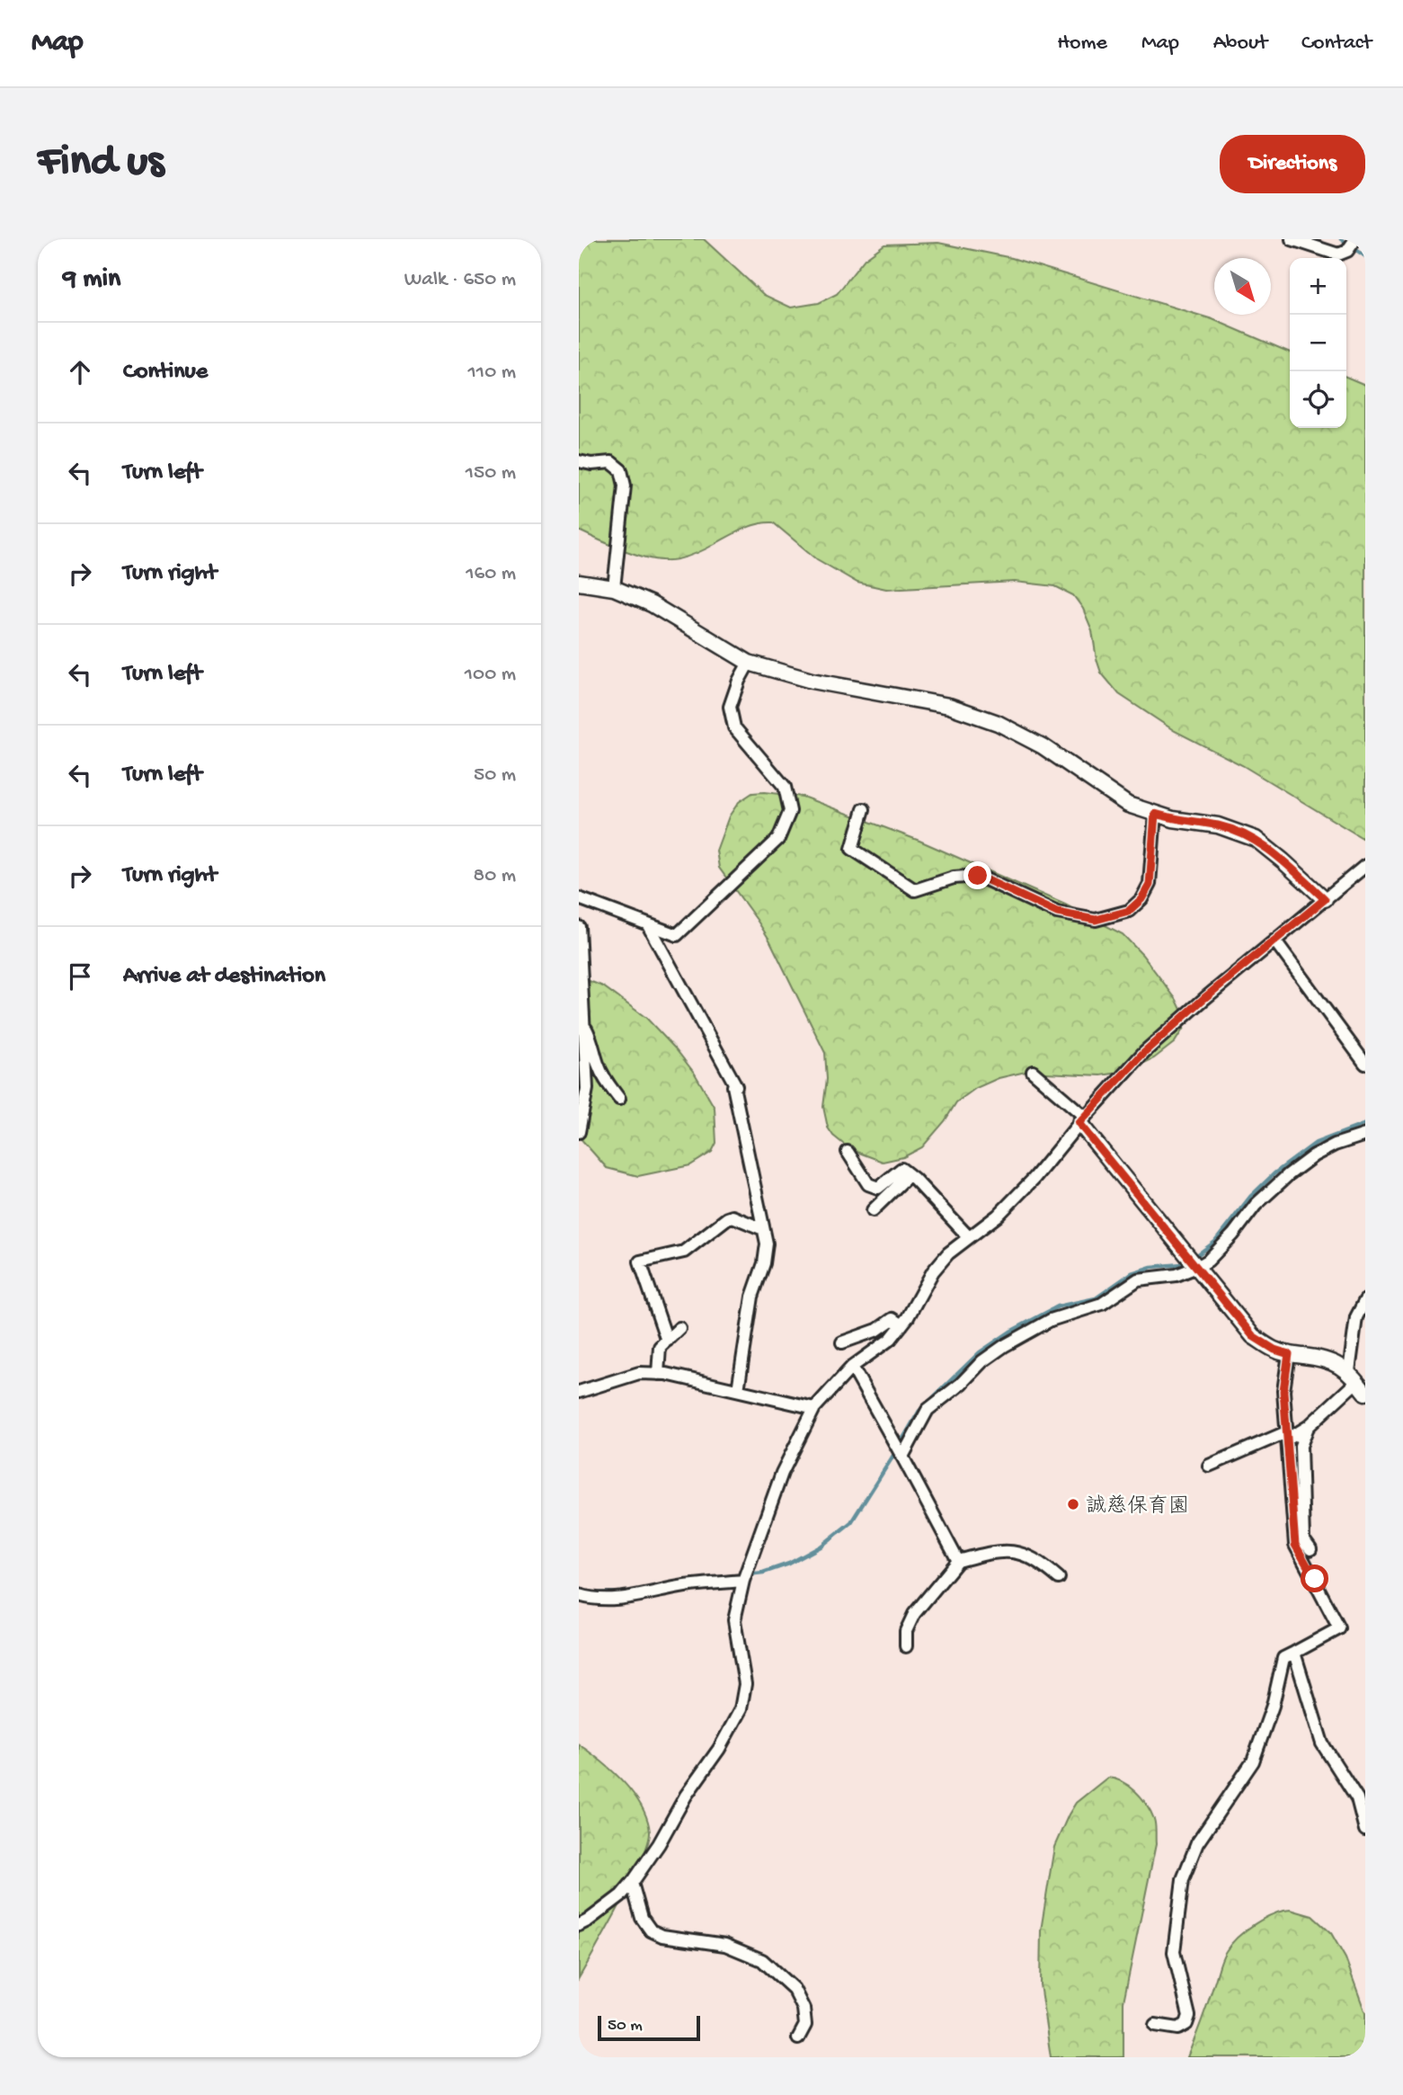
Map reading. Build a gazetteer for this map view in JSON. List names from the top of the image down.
{
  "places": ["誠慈保育園"],
  "scale_bar": "50 m",
  "north": "bottom right",
  "page": {
    "header": "Map",
    "nav": [
      "Home",
      "Map",
      "About",
      "Contact"
    ],
    "buttons": "Directions",
    "title": "Find us",
    "heading": ["9 min", "Walk · 650 m"],
    "map_buttons": ["+", "−"],
    "list": [
      ["Continue", "110 m"],
      ["Turn left", "150 m"],
      ["Turn right", "160 m"],
      ["Turn left", "100 m"],
      ["Turn left", "50 m"],
      ["Turn right", "80 m"],
      "Arrive at destination"
    ],
    "scale": "50 m"
  }
}
